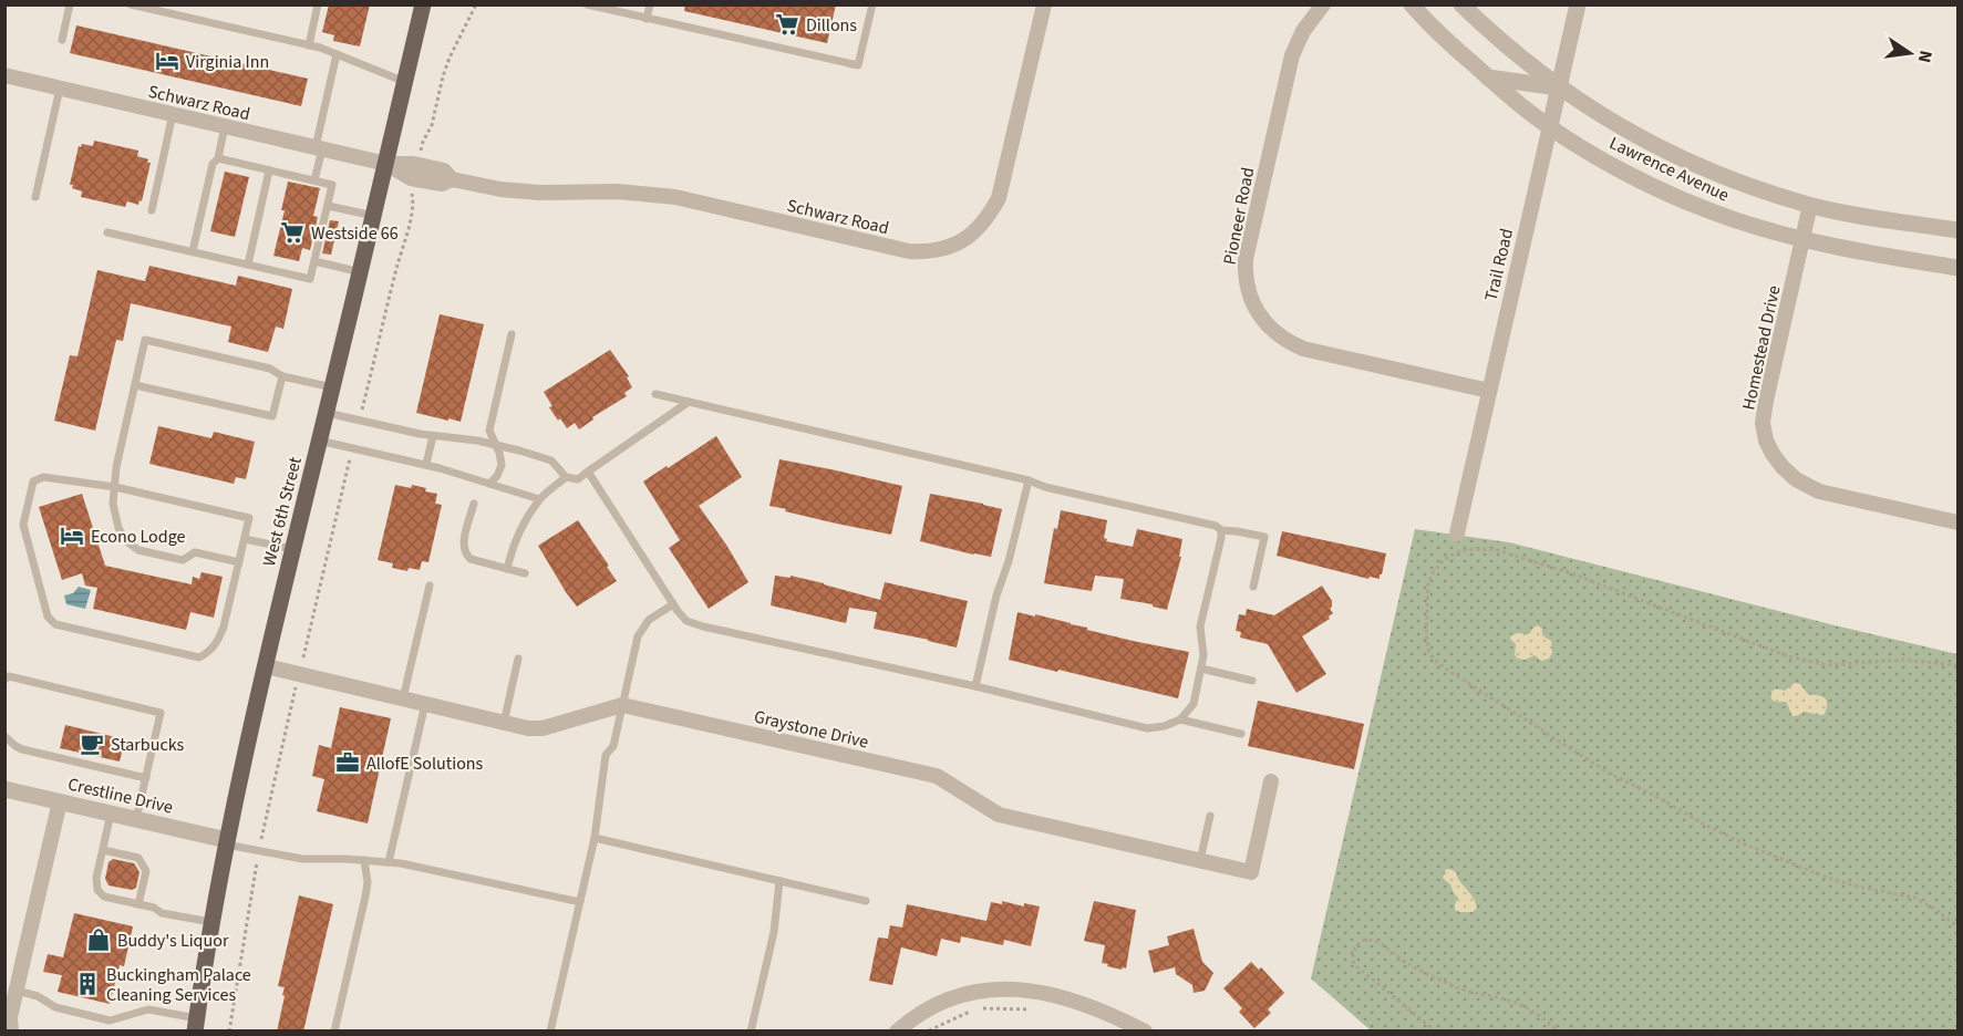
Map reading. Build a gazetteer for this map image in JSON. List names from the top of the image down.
{
  "streets": {
    "main road": ["West 6th Street"],
    "street": [
      "Schwarz Road",
      "Lawrence Avenue",
      "Pioneer Road",
      "Trail Road",
      "Homestead Drive",
      "Graystone Drive",
      "Crestline Drive"
    ]
  },
  "crossings": [
    ["Schwarz Road", "West 6th Street"],
    ["Lawrence Avenue", "Trail Road"],
    ["Lawrence Avenue", "Homestead Drive"],
    ["Pioneer Road", "Trail Road"],
    ["West 6th Street", "Graystone Drive"],
    ["West 6th Street", "Crestline Drive"]
  ],
  "places": {
    "supermarket": ["Dillons", "Westside 66"],
    "hotel": ["Virginia Inn", "Econo Lodge"],
    "cafe": ["Starbucks"],
    "office": ["AllofE Solutions"],
    "shop": ["Buddy's Liquor"],
    "building": ["Buckingham Palace Cleaning Services"]
  },
  "north": "right"
}
